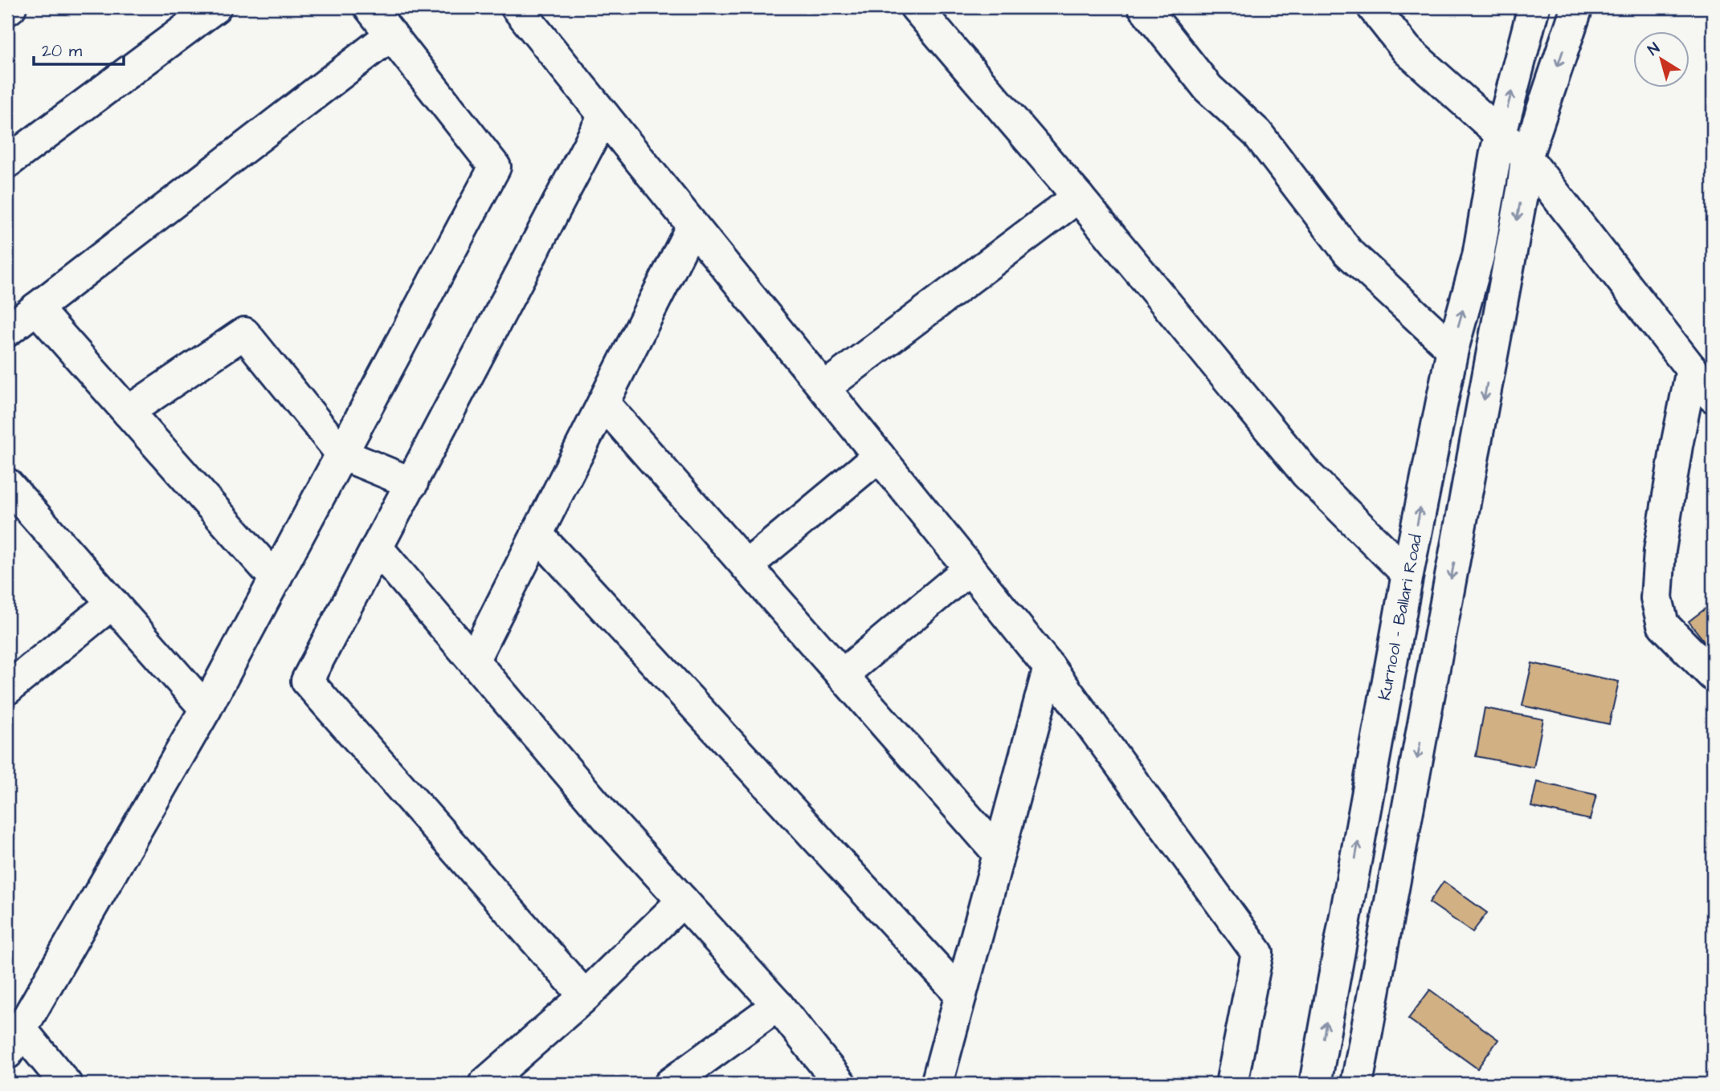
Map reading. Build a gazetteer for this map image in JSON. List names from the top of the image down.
{
  "streets": {
    "street": ["Kurnool - Ballari Road"]
  },
  "scale_bar": "20 m",
  "north": "top left"
}
